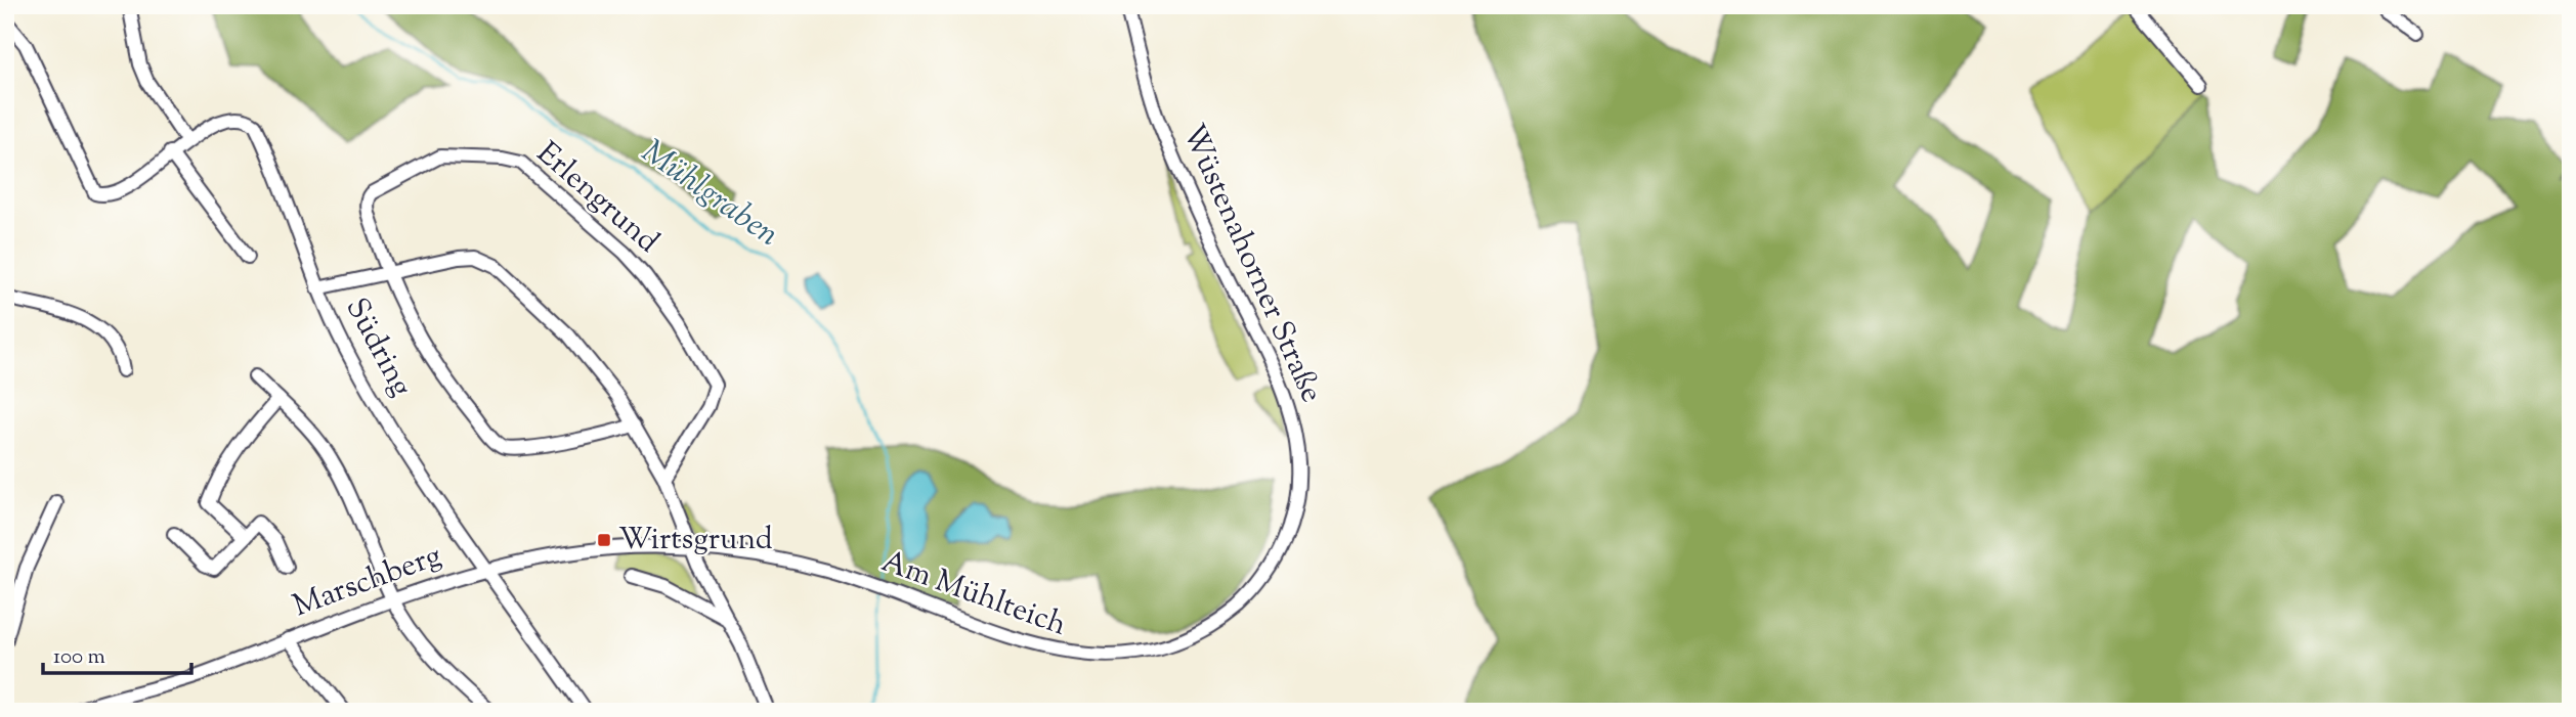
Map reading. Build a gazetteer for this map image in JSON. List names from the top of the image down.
{
  "streets": {
    "street": [
      "Erlengrund",
      "Wüstenahorner Straße",
      "Südring",
      "Marschberg",
      "Am Mühlteich"
    ]
  },
  "crossings": [
    ["Wüstenahorner Straße", "Am Mühlteich"],
    ["Südring", "Marschberg"],
    ["Marschberg", "Am Mühlteich"]
  ],
  "water": ["Mühlgraben"],
  "places": {
    "transit": ["Wirtsgrund"]
  },
  "scale_bar": "100 m"
}
